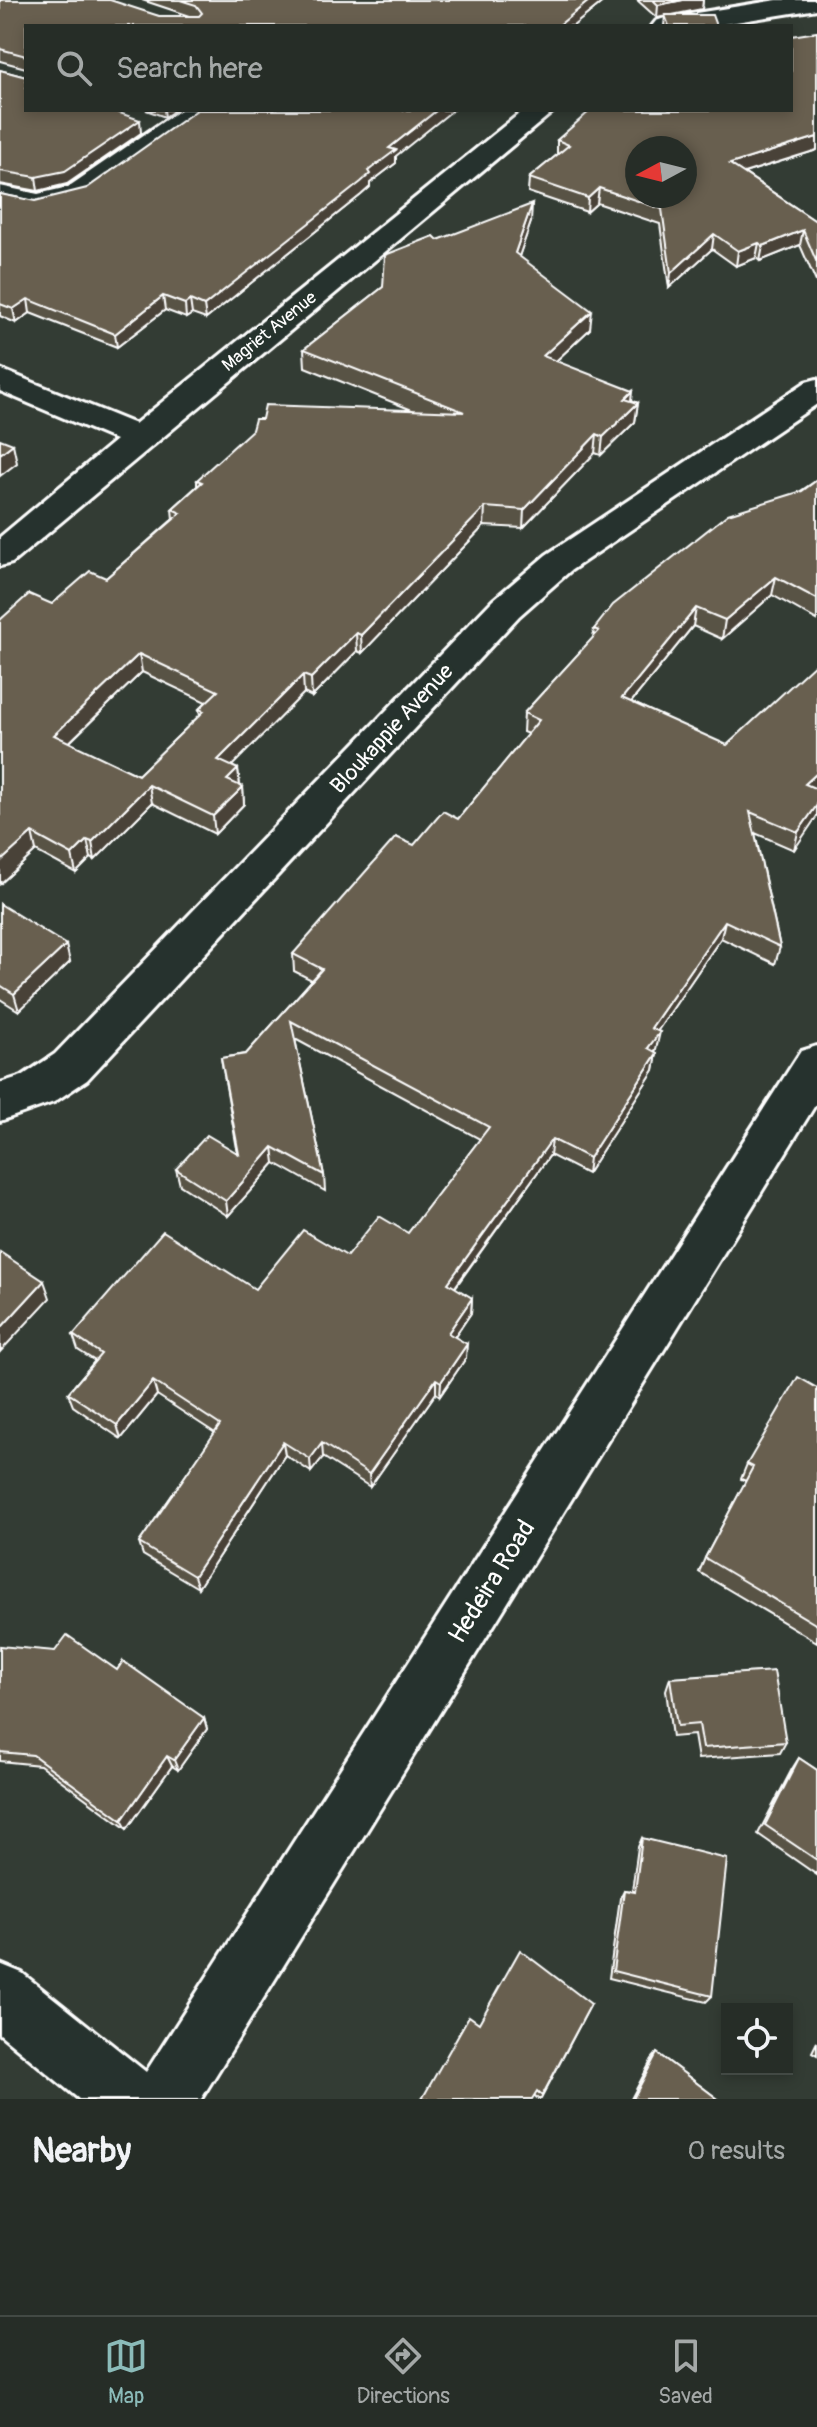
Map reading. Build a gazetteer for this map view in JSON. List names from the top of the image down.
{
  "streets": {
    "street": ["Magriet Avenue", "Bloukappie Avenue", "Hedeira Road"]
  },
  "north": "left",
  "page": {
    "search": "Search here",
    "heading": ["Nearby", "0 results"],
    "nav": ["Map", "Directions", "Saved"]
  }
}
